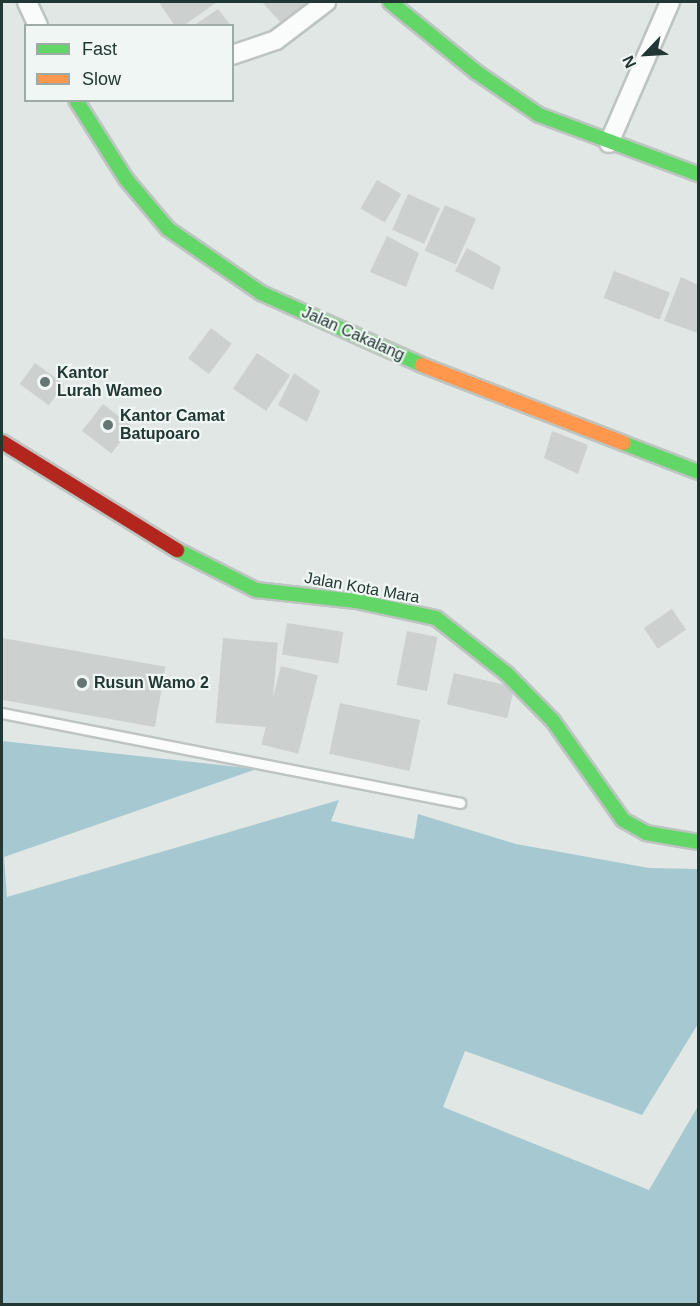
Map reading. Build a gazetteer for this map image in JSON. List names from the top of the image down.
{
  "streets": {
    "street": ["Jalan Cakalang", "Jalan Kota Mara"]
  },
  "places": ["Kantor Lurah Wameo", "Kantor Camat Batupoaro", "Rusun Wamo 2"],
  "legend": ["Fast", "Slow"],
  "north": "bottom left"
}
